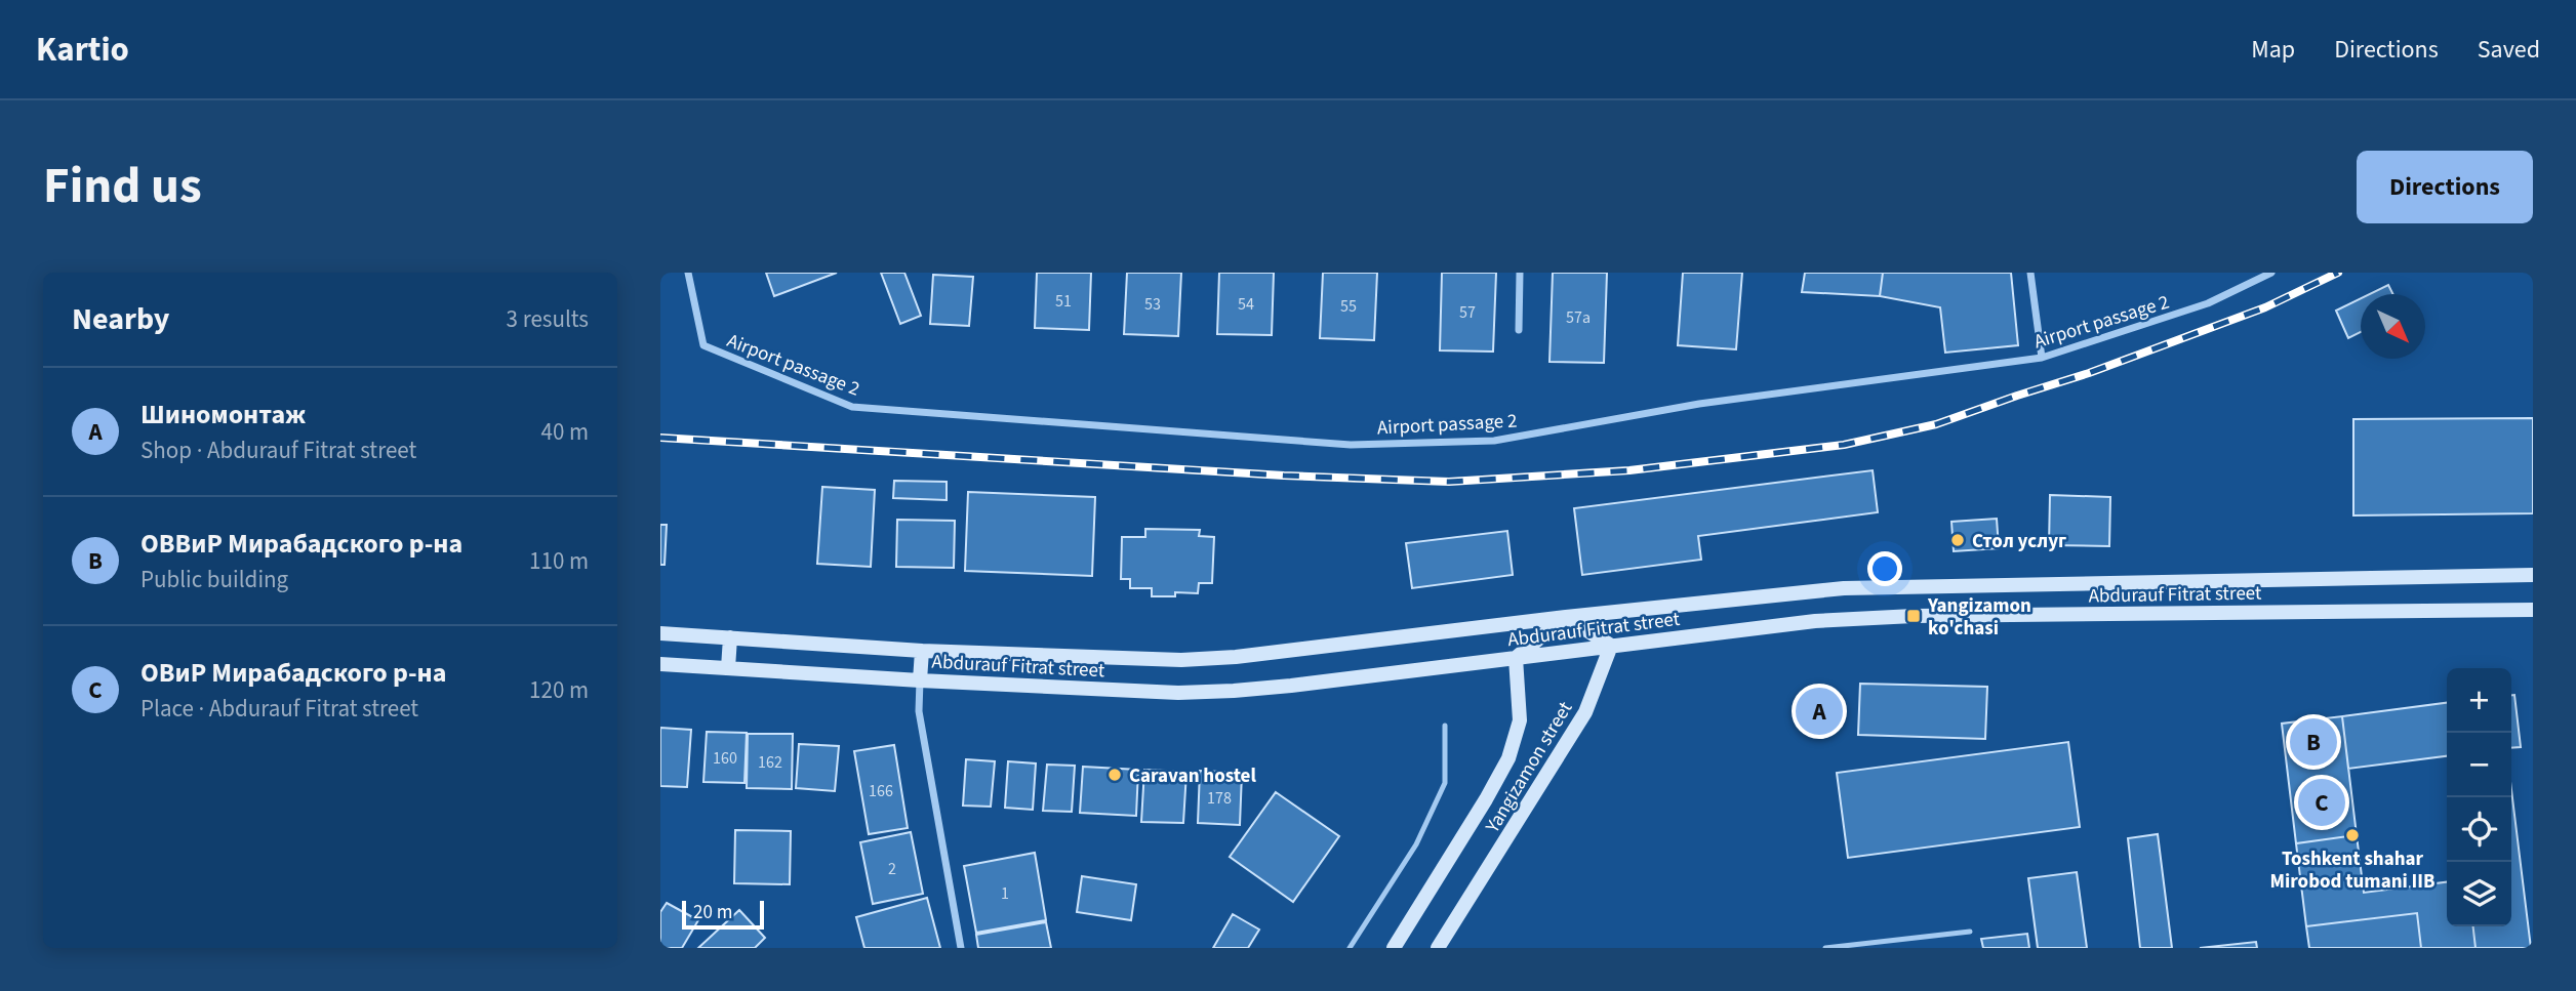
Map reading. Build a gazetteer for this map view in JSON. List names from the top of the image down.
{
  "streets": {
    "main road": ["Abdurauf Fitrat street", "Yangizamon street"],
    "street": ["Аirport passage 2"]
  },
  "crossings": [
    ["Abdurauf Fitrat street", "Yangizamon street"]
  ],
  "places": {
    "other": ["Стол услуг", "Caravan hostel", "Toshkent shahar Mirobod tumani IIB"],
    "transit": ["Yangizamon ko'chasi"]
  },
  "house_numbers": [
    "51",
    "53",
    "54",
    "55",
    "57",
    "57а",
    "160",
    "162",
    "166",
    "178",
    "2",
    "1"
  ],
  "scale_bar": "20 m",
  "north": "bottom right",
  "page": {
    "header": "Kartio",
    "nav": ["Map", "Directions", "Saved"],
    "title": "Find us",
    "buttons": "Directions",
    "heading": ["Nearby", "3 results"],
    "list": [
      {
        "mark": "A",
        "name": "Шиномонтаж",
        "note": "Shop · Abdurauf Fitrat street",
        "value": "40 m"
      },
      {
        "mark": "B",
        "name": "ОВВиР Мирабадского р-на",
        "note": "Public building",
        "value": "110 m"
      },
      {
        "mark": "C",
        "name": "ОВиР Мирабадского р-на",
        "note": "Place · Abdurauf Fitrat street",
        "value": "120 m"
      }
    ],
    "map_buttons": ["+", "−"],
    "pins": ["A", "B", "C"],
    "scale": "20 m"
  }
}
